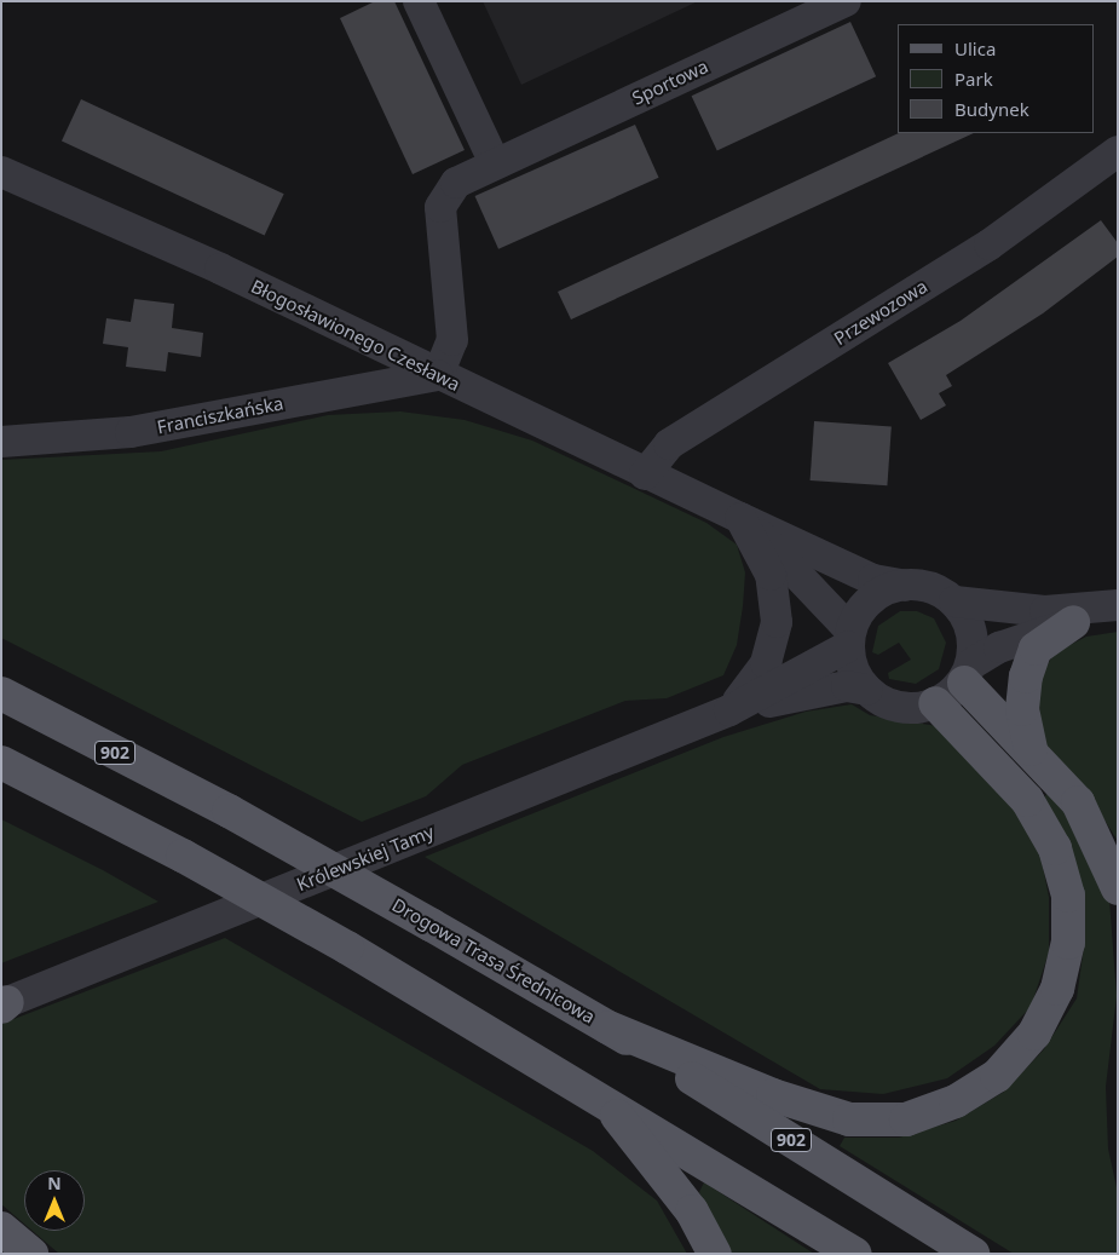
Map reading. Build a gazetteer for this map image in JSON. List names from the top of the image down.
{
  "streets": {
    "main road": ["902", "Drogowa Trasa Średnicowa"],
    "street": [
      "Sportowa",
      "Przewozowa",
      "Błogosławionego Czesława",
      "Franciszkańska",
      "Królewskiej Tamy"
    ]
  },
  "crossings": [
    ["Sportowa", "Błogosławionego Czesława"],
    ["Sportowa", "Franciszkańska"],
    ["Przewozowa", "Błogosławionego Czesława"],
    ["Błogosławionego Czesława", "Franciszkańska"]
  ],
  "legend": ["Ulica", "Park", "Budynek"],
  "north": "top"
}
